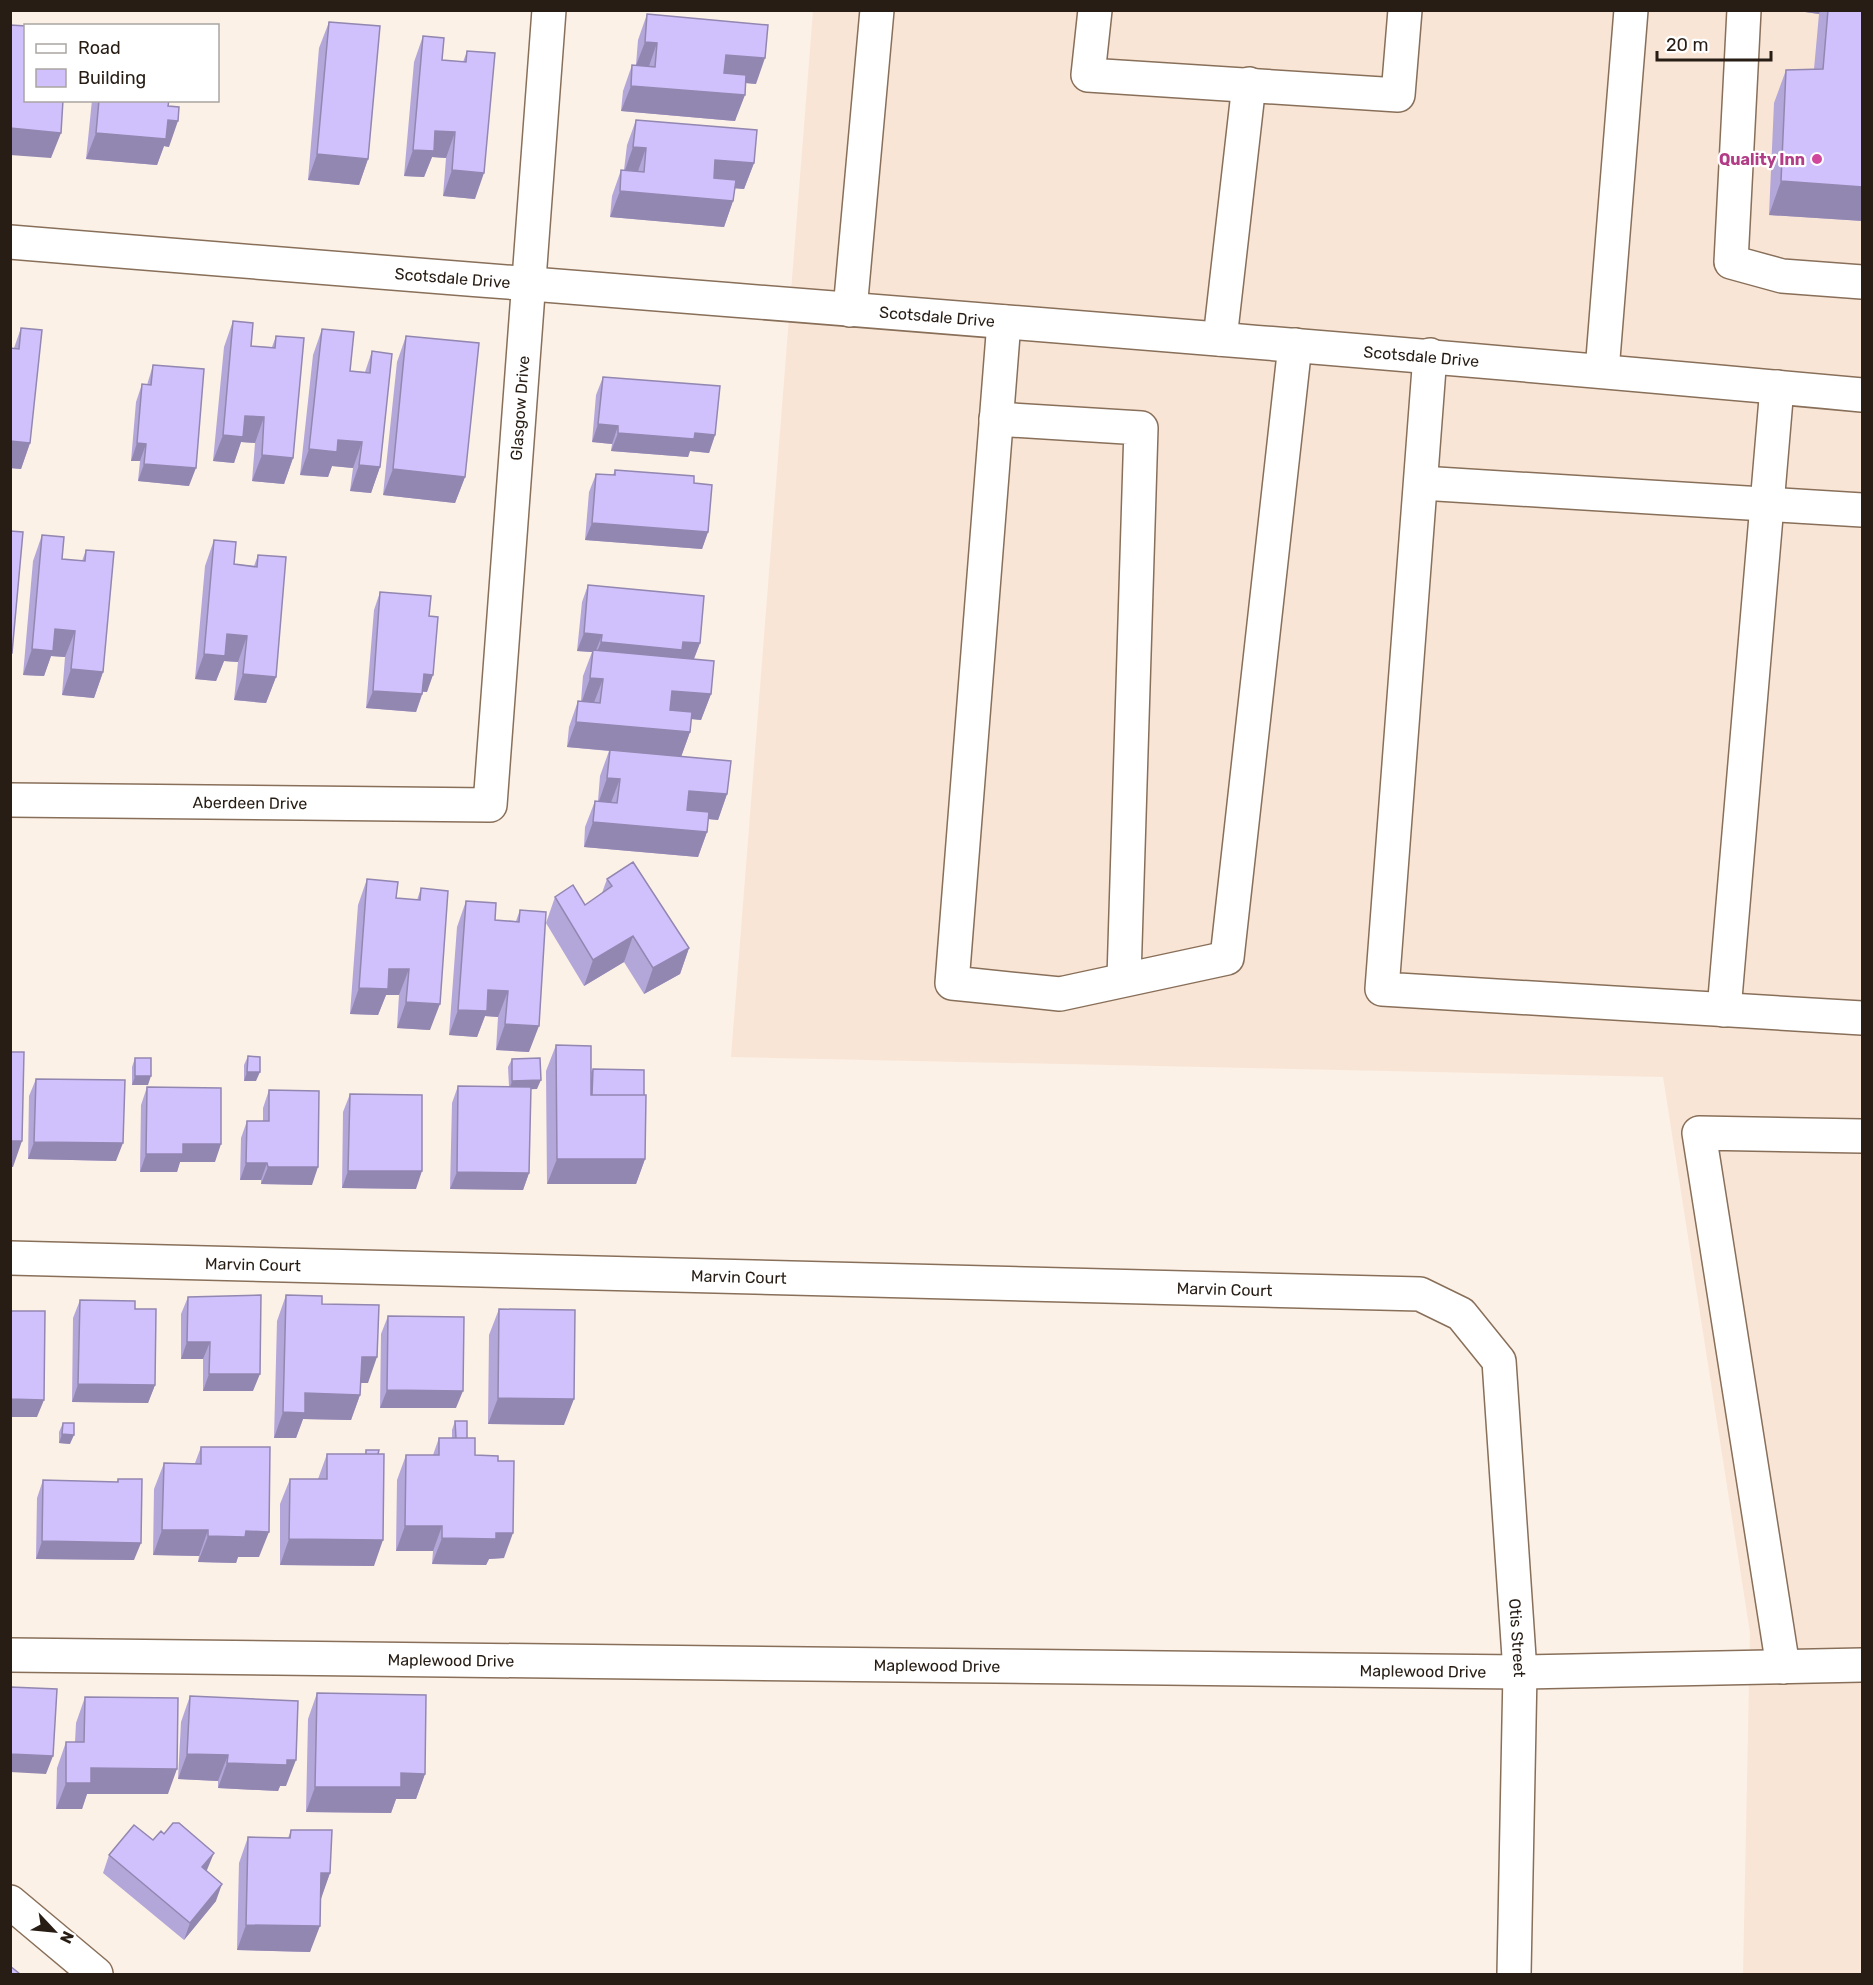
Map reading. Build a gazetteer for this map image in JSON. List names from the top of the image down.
{
  "streets": {
    "street": [
      "Scotsdale Drive",
      "Glasgow Drive",
      "Aberdeen Drive",
      "Marvin Court",
      "Otis Street",
      "Maplewood Drive"
    ]
  },
  "crossings": [
    ["Scotsdale Drive", "Glasgow Drive"],
    ["Glasgow Drive", "Aberdeen Drive"],
    ["Marvin Court", "Otis Street"],
    ["Otis Street", "Maplewood Drive"]
  ],
  "places": ["Quality Inn"],
  "legend": ["Road", "Building"],
  "scale_bar": "20 m",
  "north": "bottom right"
}
